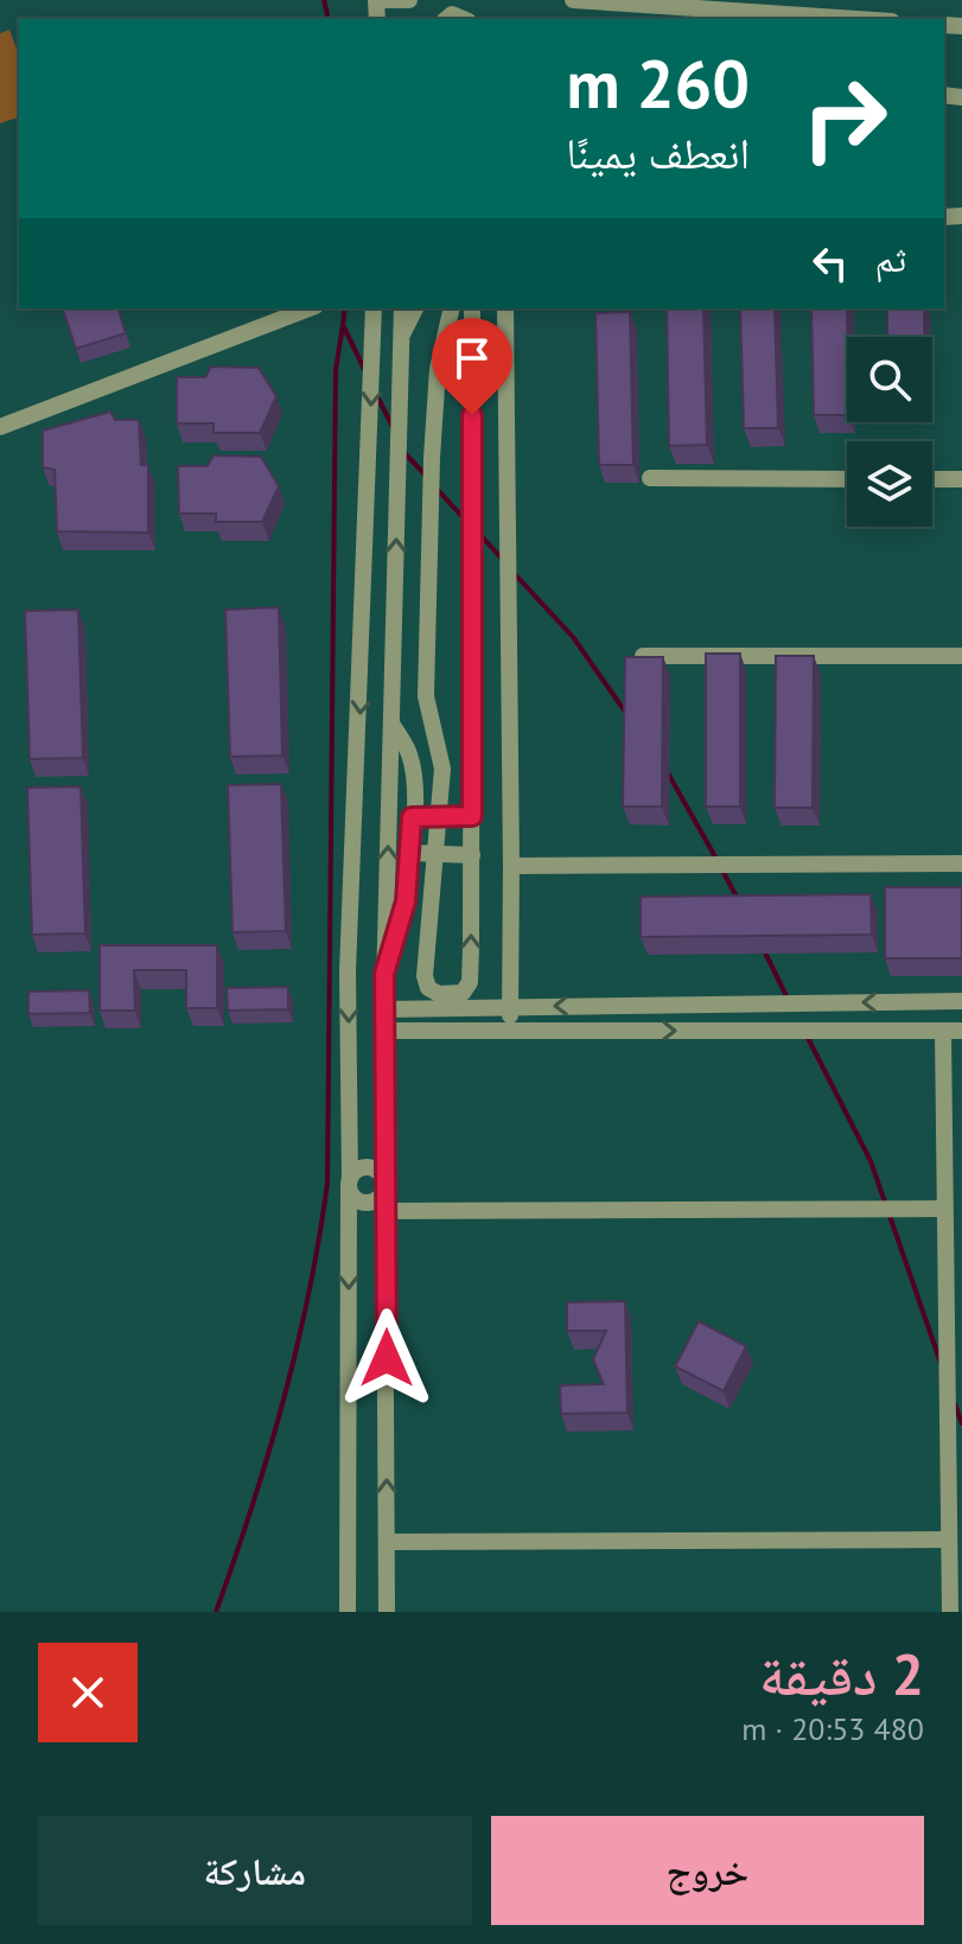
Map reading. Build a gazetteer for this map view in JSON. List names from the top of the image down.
{
  "page": {
    "turn": ["260 m", "انعطف يمينًا"],
    "then": "ثم",
    "heading": ["2 دقيقة", "480 m · 20:53"],
    "buttons": ["خروج", "مشاركة"]
  }
}
